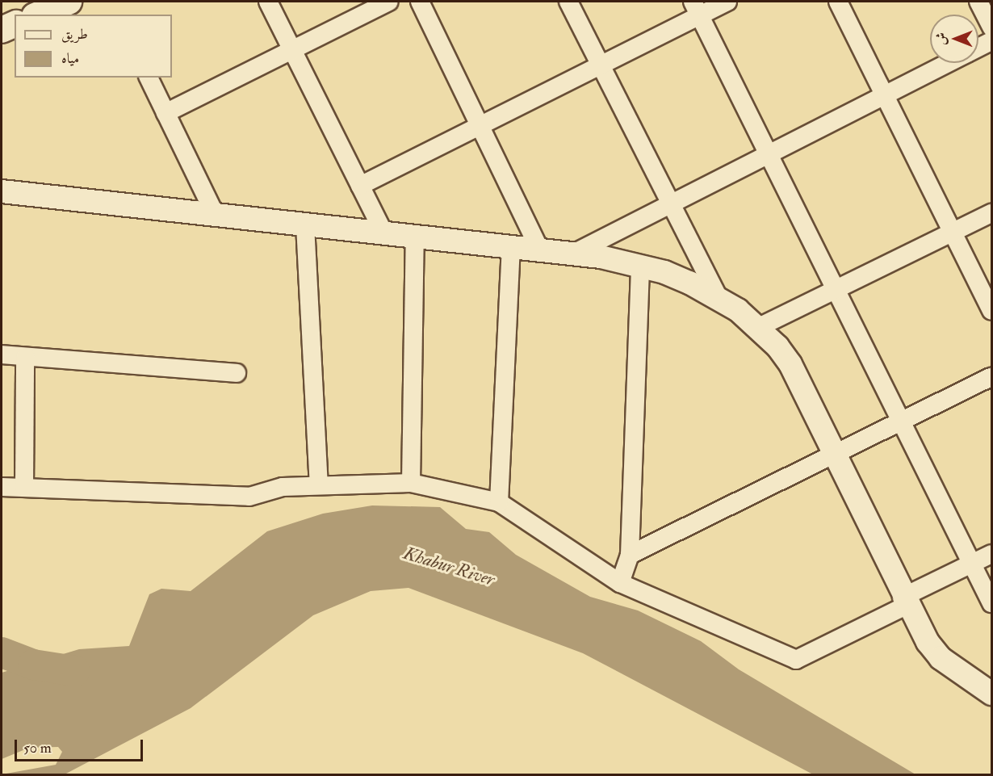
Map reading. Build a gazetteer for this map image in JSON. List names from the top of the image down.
{
  "water": ["Khabur River"],
  "legend": ["طريق", "مياه"],
  "scale_bar": "50 m",
  "north": "left"
}
